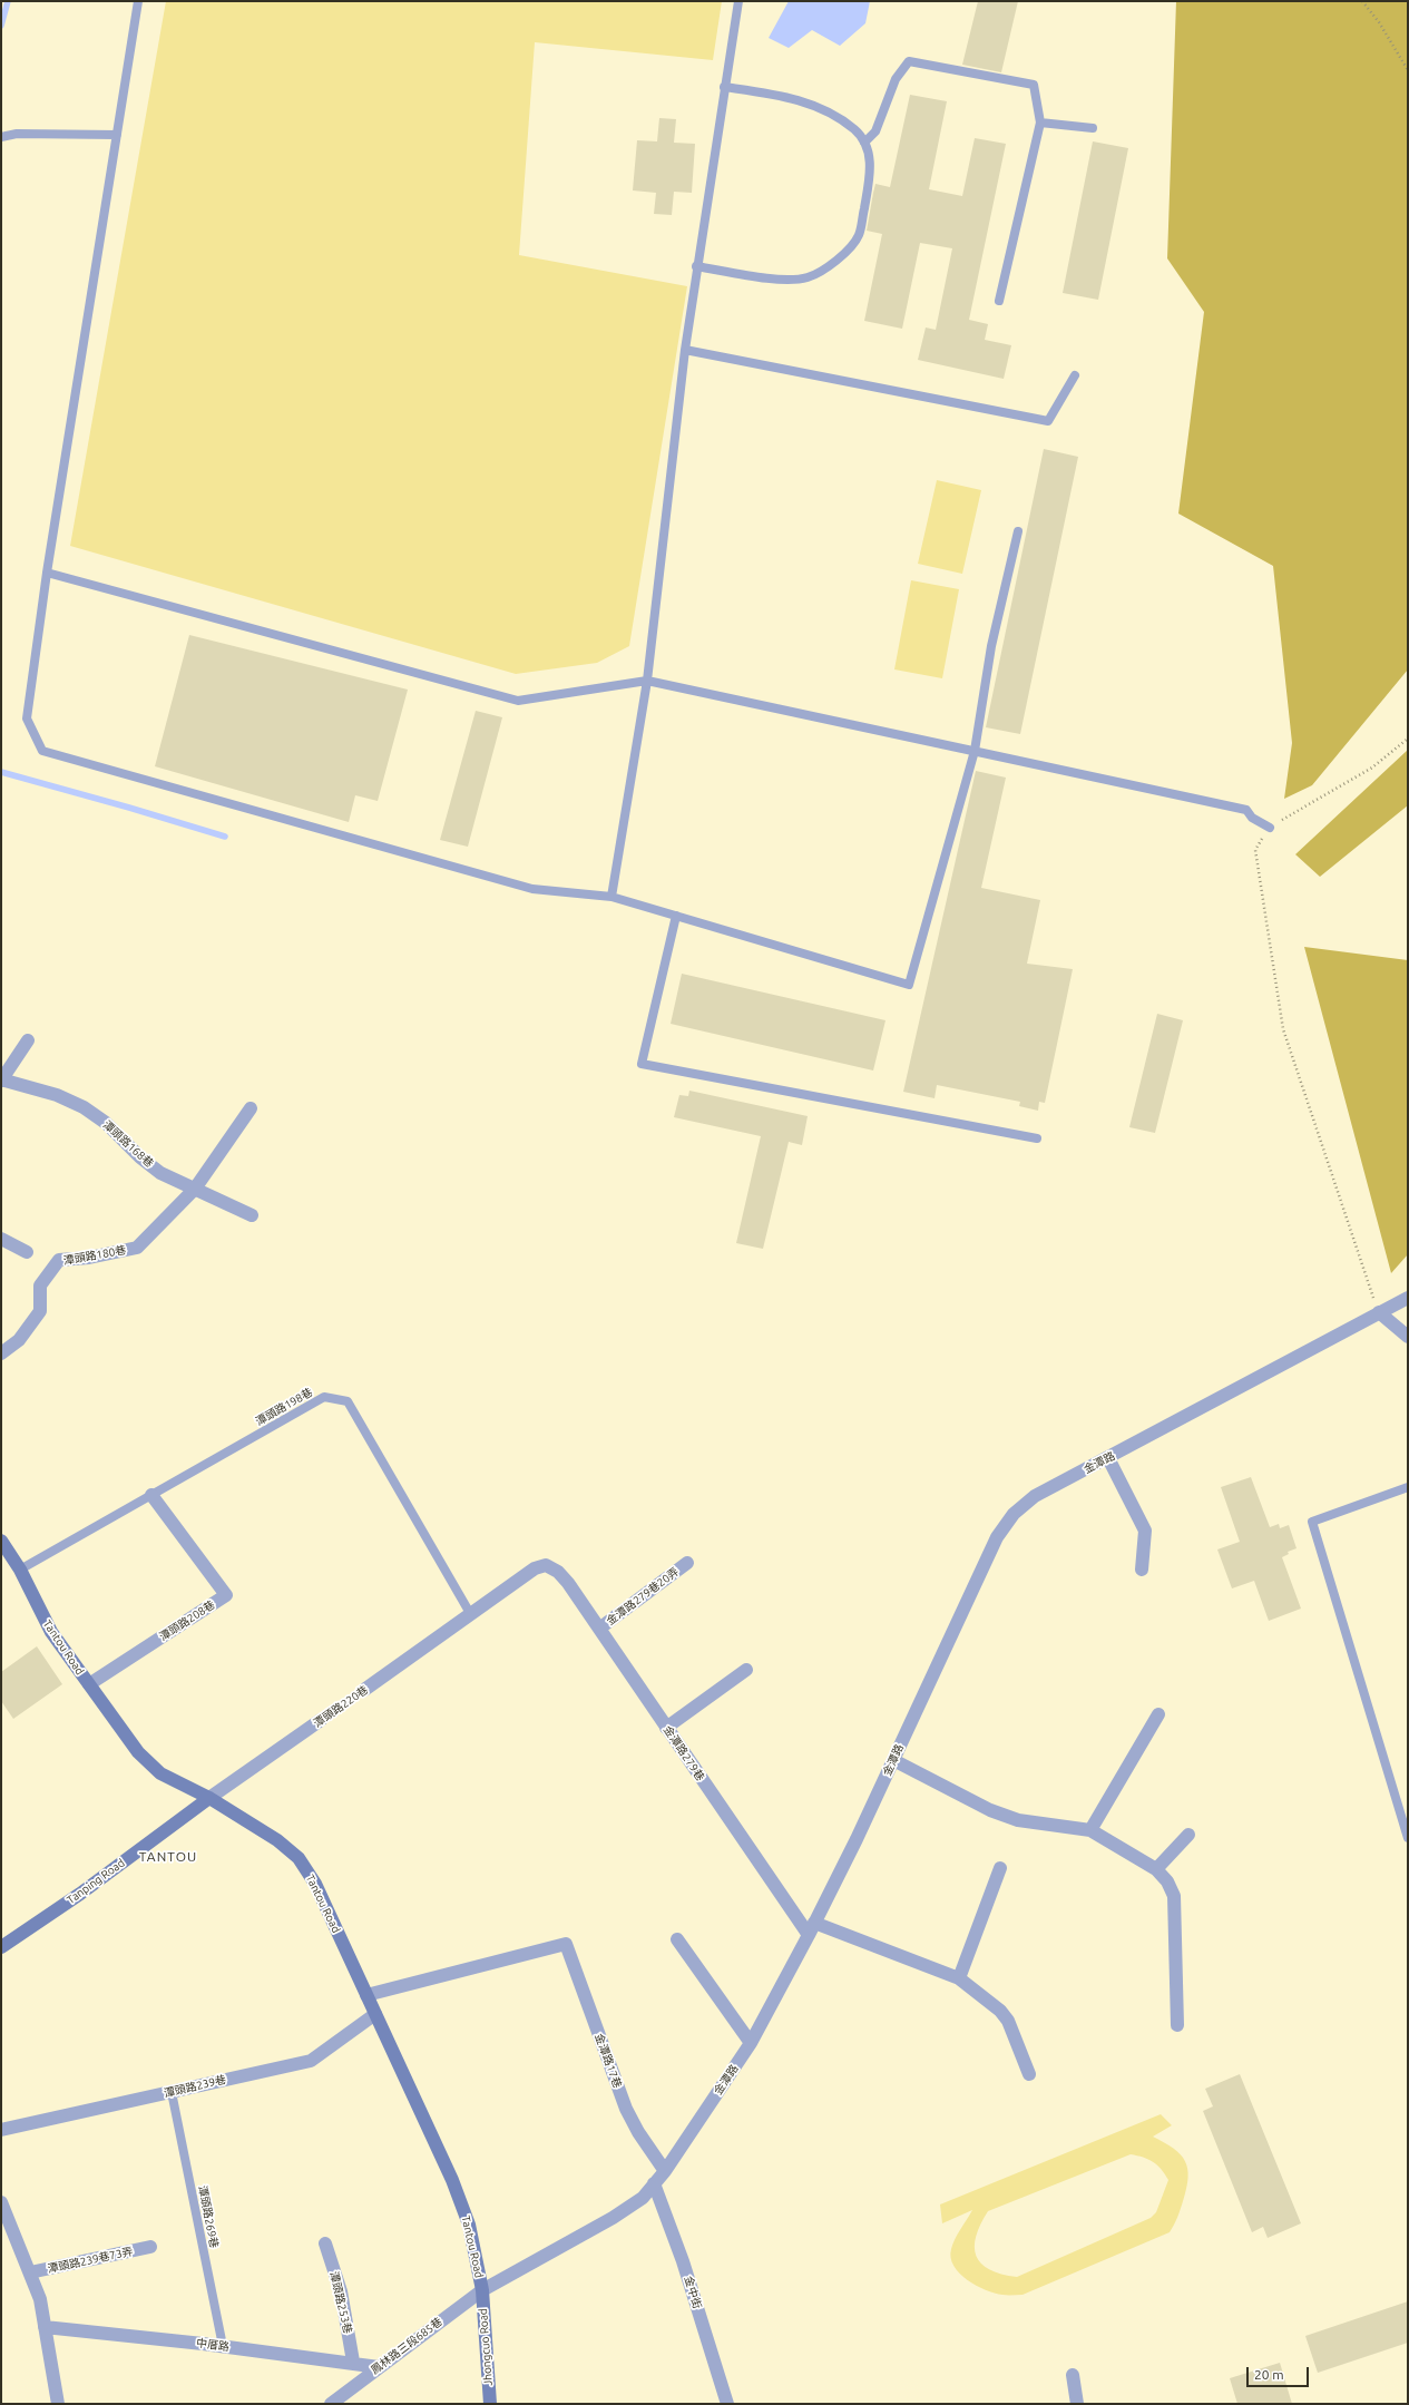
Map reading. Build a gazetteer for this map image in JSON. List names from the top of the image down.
{
  "streets": {
    "street": [
      "潭頭路168巷",
      "潭頭路180巷",
      "金潭路",
      "金潭路279巷20弄",
      "潭頭路208巷",
      "Tantou Road",
      "潭頭路220巷",
      "金潭路279巷",
      "Tanping Road",
      "金潭路17巷",
      "潭頭路239巷",
      "潭頭路239巷73弄",
      "金中街",
      "潭頭路253巷",
      "中厝路",
      "鳳林路三段685巷",
      "Jhongcuo Road"
    ],
    "lane": ["潭頭路198巷", "潭頭路269巷"]
  },
  "crossings": [
    ["潭頭路168巷", "潭頭路180巷"],
    ["潭頭路198巷", "潭頭路208巷"],
    ["潭頭路198巷", "Tantou Road"],
    ["潭頭路198巷", "潭頭路220巷"],
    ["金潭路", "Tantou Road"],
    ["金潭路", "金潭路279巷"],
    ["金潭路", "金潭路17巷"],
    ["金潭路", "金中街"],
    ["金潭路", "鳳林路三段685巷"],
    ["金潭路", "Jhongcuo Road"],
    ["金潭路279巷20弄", "金潭路279巷"],
    ["潭頭路208巷", "Tantou Road"],
    ["Tantou Road", "潭頭路220巷"],
    ["Tantou Road", "Tanping Road"],
    ["Tantou Road", "金潭路17巷"],
    ["Tantou Road", "潭頭路239巷"],
    ["Tantou Road", "鳳林路三段685巷"],
    ["Tantou Road", "Jhongcuo Road"],
    ["潭頭路220巷", "金潭路279巷"],
    ["潭頭路220巷", "Tanping Road"],
    ["潭頭路239巷", "潭頭路269巷"],
    ["潭頭路269巷", "中厝路"],
    ["潭頭路253巷", "中厝路"],
    ["中厝路", "鳳林路三段685巷"],
    ["鳳林路三段685巷", "Jhongcuo Road"]
  ],
  "districts": ["TANTOU"],
  "scale_bar": "20 m"
}
